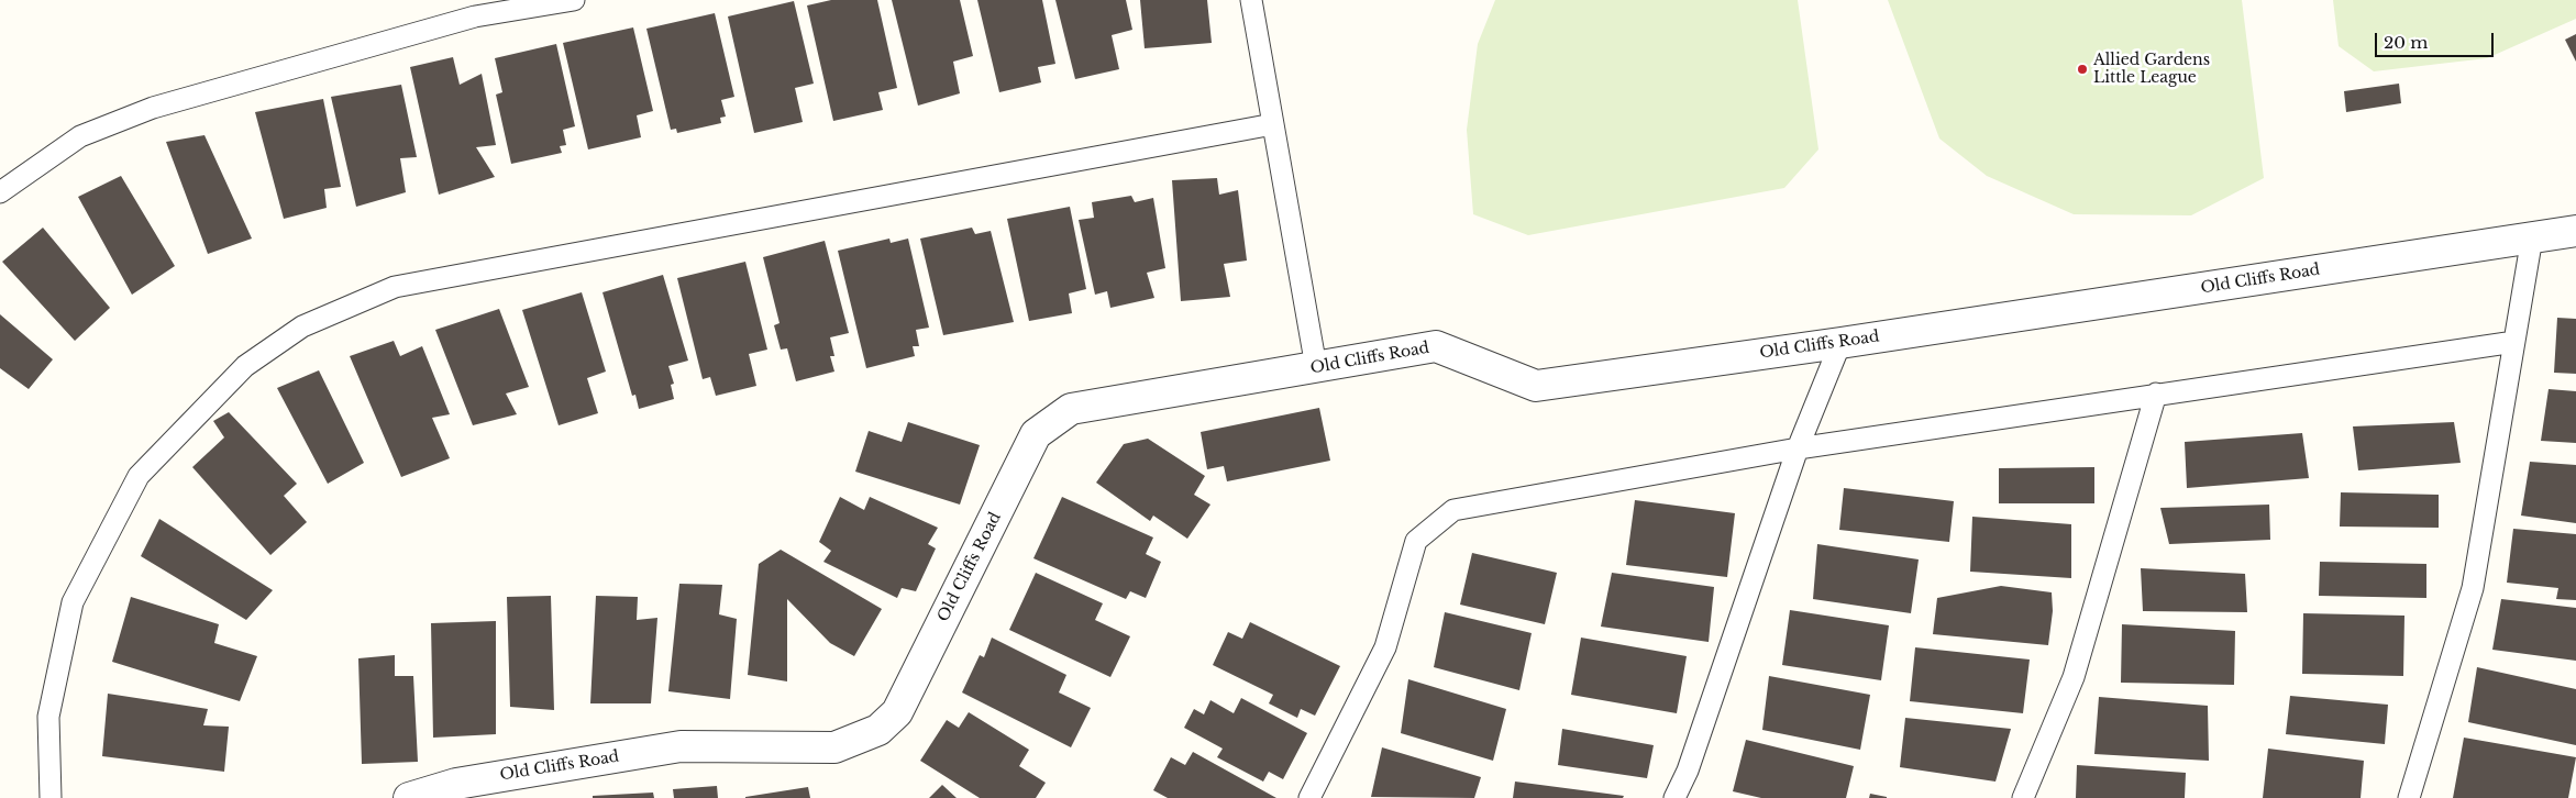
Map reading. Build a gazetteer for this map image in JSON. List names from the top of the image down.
{
  "streets": {
    "street": ["Old Cliffs Road"]
  },
  "places": ["Allied Gardens Little League"],
  "scale_bar": "20 m"
}
